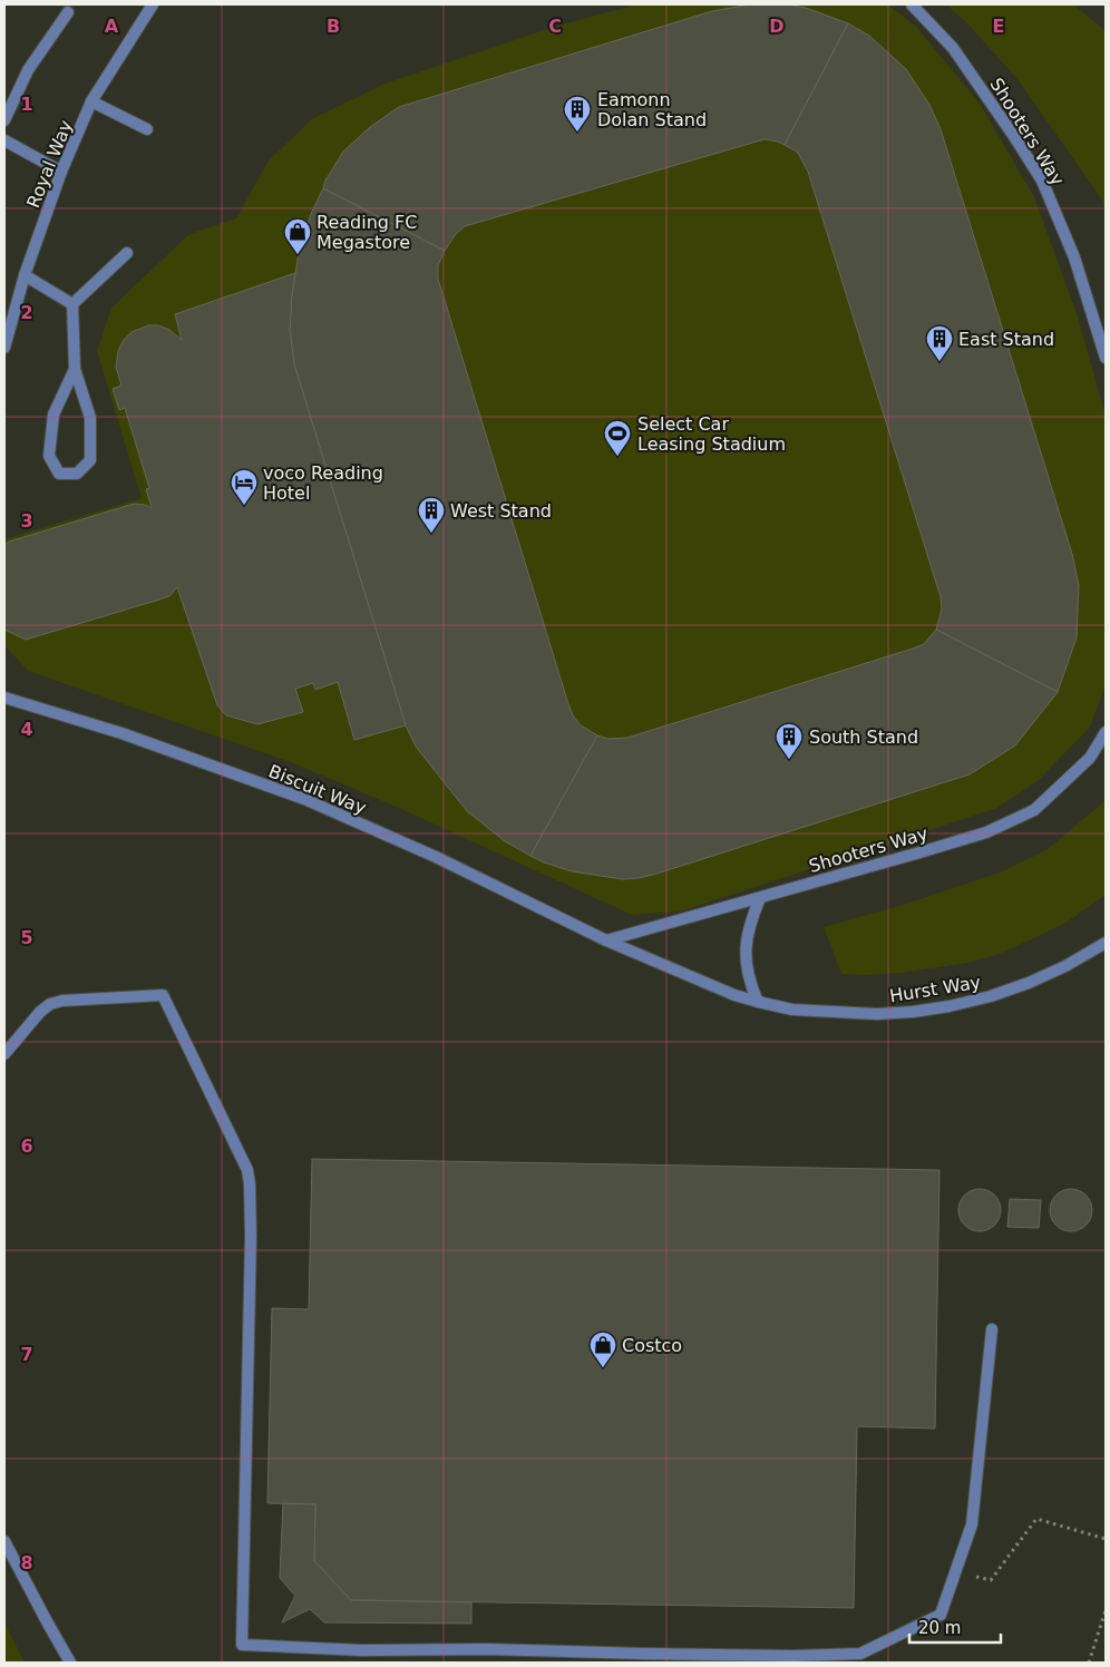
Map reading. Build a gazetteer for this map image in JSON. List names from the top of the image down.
{
  "streets": {
    "street": [
      "Shooters Way",
      "Royal Way",
      "Biscuit Way",
      "Hurst Way"
    ]
  },
  "crossings": [
    ["Shooters Way", "Biscuit Way"],
    ["Shooters Way", "Hurst Way"],
    ["Biscuit Way", "Hurst Way"]
  ],
  "places": {
    "building": [
      "Eamonn Dolan Stand",
      "East Stand",
      "West Stand",
      "South Stand"
    ],
    "shop": ["Reading FC Megastore", "Costco"],
    "sports": ["Select Car Leasing Stadium"],
    "hotel": ["voco Reading Hotel"]
  },
  "scale_bar": "20 m",
  "grid": {
    "columns": [
      "A",
      "B",
      "C",
      "D",
      "E"
    ],
    "rows": [
      "1",
      "2",
      "3",
      "4",
      "5",
      "6",
      "7",
      "8"
    ]
  }
}
